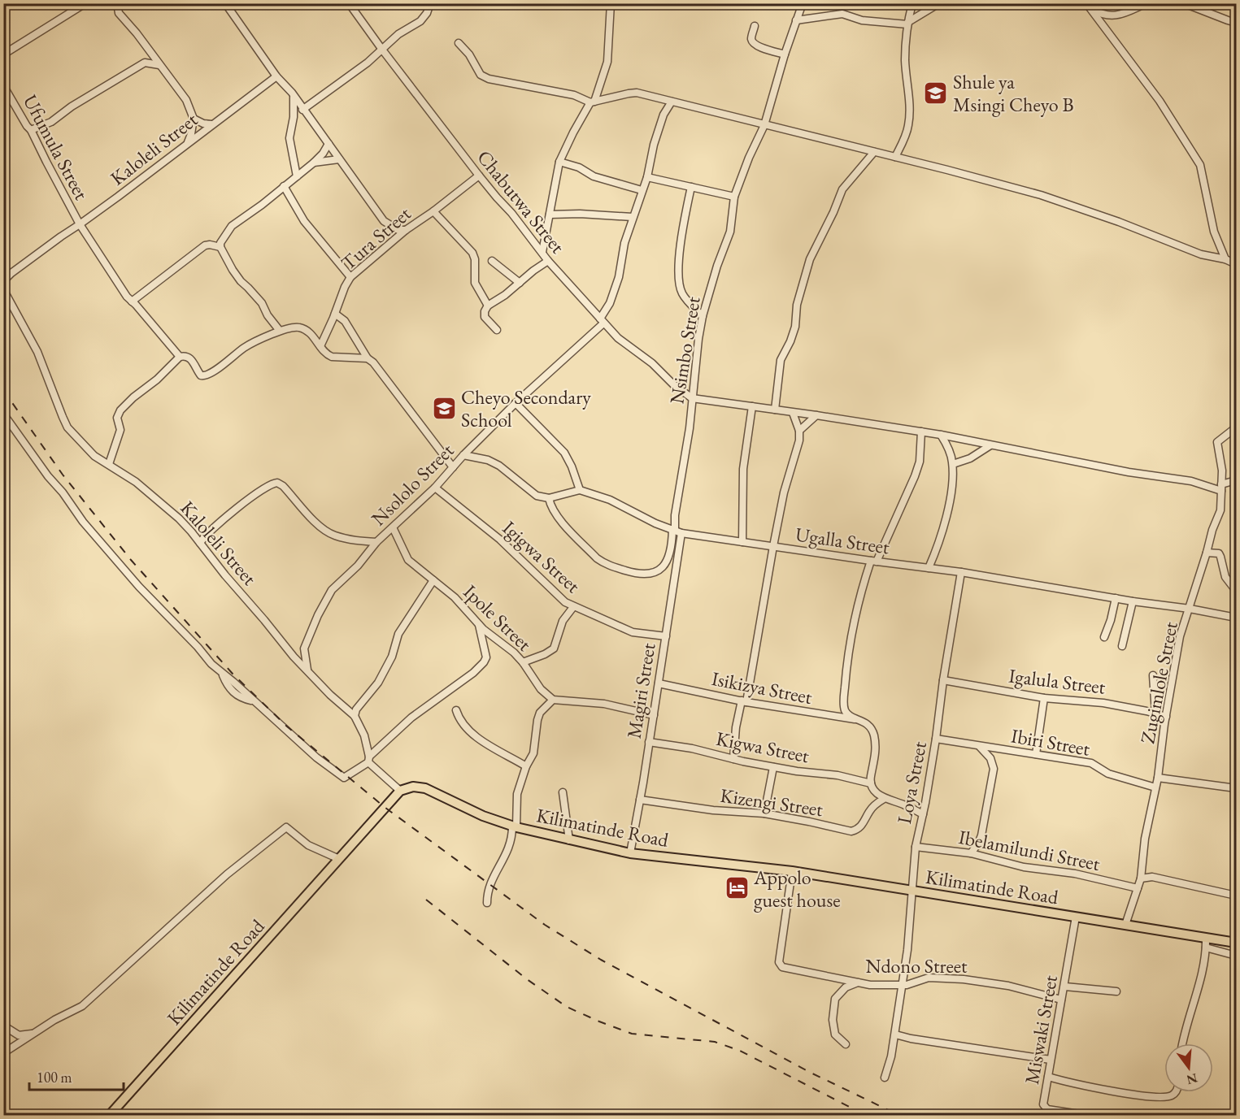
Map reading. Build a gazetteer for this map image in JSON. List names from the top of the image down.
{
  "streets": {
    "main road": ["Kilimatinde Road"],
    "street": [
      "Ufumula Street",
      "Kaloleli Street",
      "Chabutwa Street",
      "Tura Street",
      "Nsimbo Street",
      "Nsololo Street",
      "Ugalla Street",
      "Igigwa Street",
      "Ipole Street",
      "Igalula Street",
      "Zugimlole Street",
      "Isikizya Street",
      "Magiri Street",
      "Ibiri Street",
      "Kigwa Street",
      "Loya Street",
      "Kizengi Street",
      "Ibelamilundi Street",
      "Ndono Street",
      "Miswaki Street"
    ]
  },
  "crossings": [
    ["Ufumula Street", "Kaloleli Street"],
    ["Kaloleli Street", "Nsololo Street"],
    ["Chabutwa Street", "Tura Street"],
    ["Chabutwa Street", "Nsimbo Street"],
    ["Chabutwa Street", "Nsololo Street"],
    ["Nsimbo Street", "Ugalla Street"],
    ["Nsimbo Street", "Magiri Street"],
    ["Nsololo Street", "Igigwa Street"],
    ["Nsololo Street", "Ipole Street"],
    ["Ugalla Street", "Zugimlole Street"],
    ["Ugalla Street", "Magiri Street"],
    ["Ugalla Street", "Loya Street"],
    ["Igigwa Street", "Magiri Street"],
    ["Igalula Street", "Zugimlole Street"],
    ["Igalula Street", "Loya Street"],
    ["Zugimlole Street", "Ibiri Street"],
    ["Zugimlole Street", "Kilimatinde Road"],
    ["Zugimlole Street", "Ibelamilundi Street"],
    ["Isikizya Street", "Magiri Street"],
    ["Magiri Street", "Kigwa Street"],
    ["Magiri Street", "Kizengi Street"],
    ["Magiri Street", "Kilimatinde Road"],
    ["Ibiri Street", "Loya Street"],
    ["Loya Street", "Kilimatinde Road"],
    ["Loya Street", "Ibelamilundi Street"],
    ["Loya Street", "Ndono Street"],
    ["Kilimatinde Road", "Ndono Street"],
    ["Kilimatinde Road", "Miswaki Street"],
    ["Ndono Street", "Miswaki Street"]
  ],
  "places": {
    "school or university": ["Shule ya Msingi Cheyo B", "Cheyo Secondary School"],
    "hotel": ["Appolo guest house"]
  },
  "scale_bar": "100 m",
  "north": "bottom"
}
